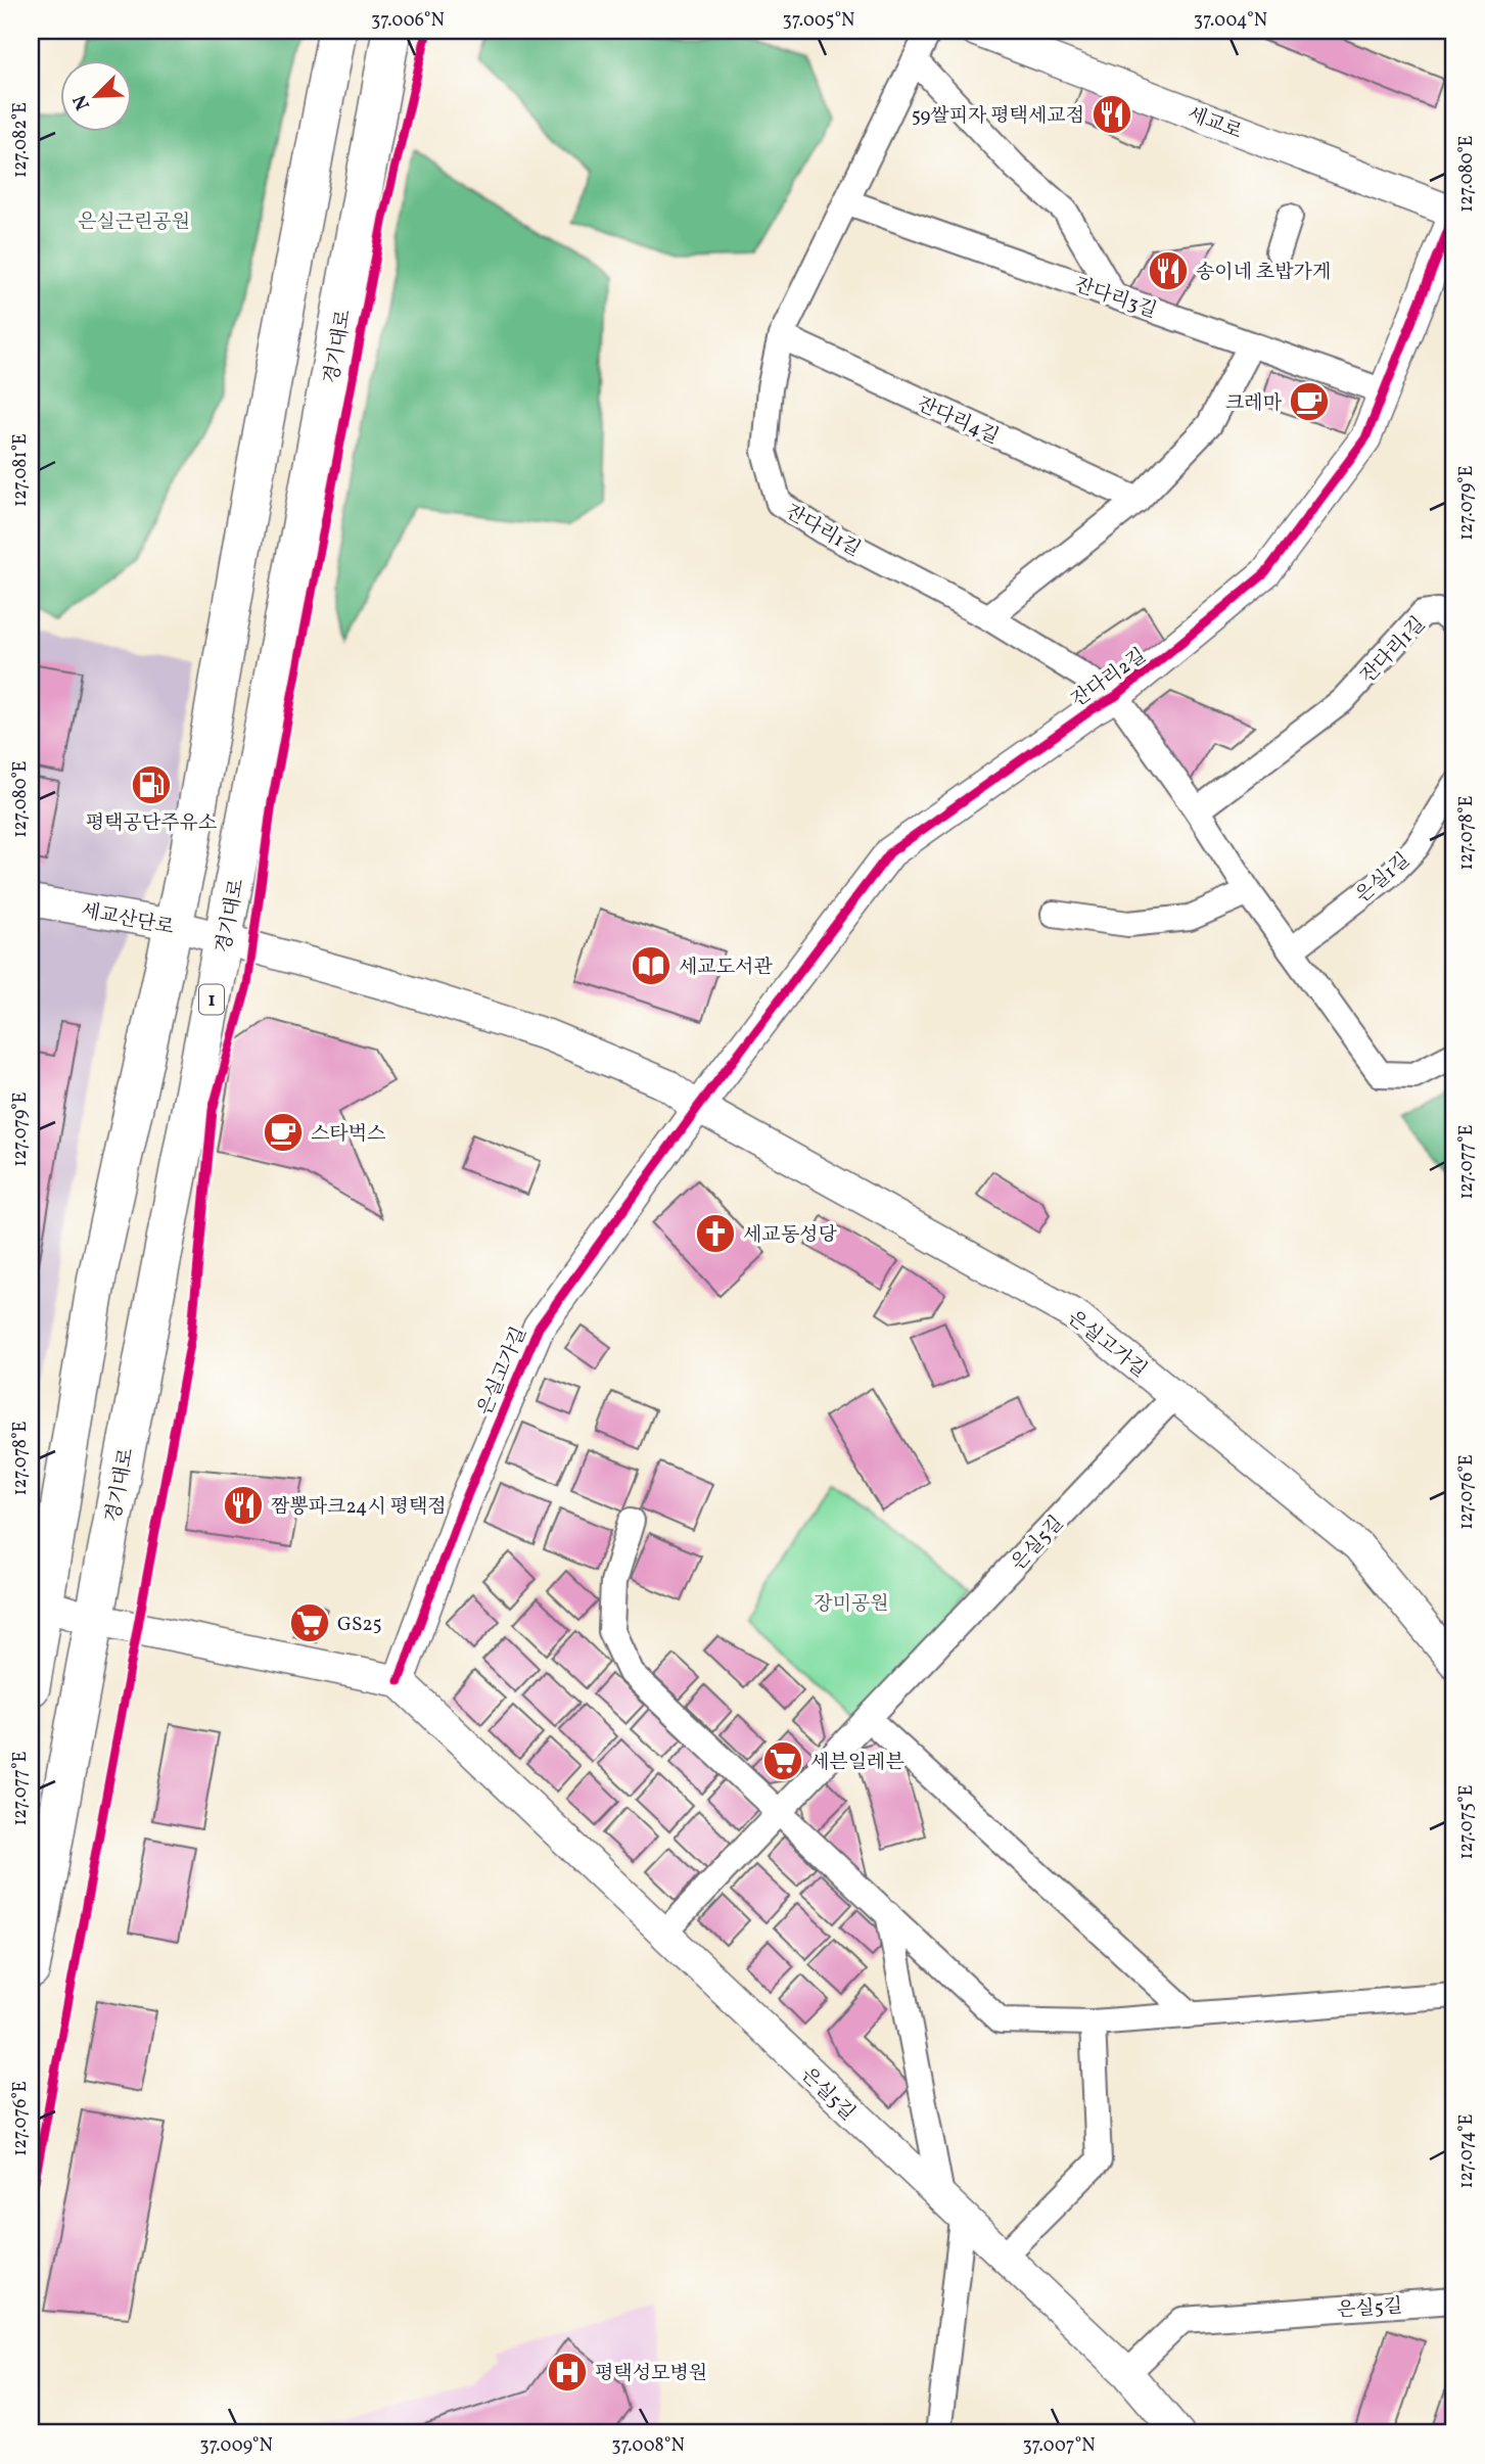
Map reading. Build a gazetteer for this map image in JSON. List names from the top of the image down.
{
  "streets": {
    "main road": ["경기대로", "1"],
    "street": [
      "세교로",
      "잔다리3길",
      "잔다리4길",
      "잔다리1길",
      "잔다리2길",
      "은실1길",
      "세교산단로",
      "은실고가길",
      "은실5길"
    ]
  },
  "crossings": [
    ["세교로", "잔다리2길"],
    ["잔다리3길", "잔다리1길"],
    ["잔다리3길", "잔다리2길"],
    ["경기대로", "세교산단로"],
    ["경기대로", "은실고가길"],
    ["잔다리4길", "잔다리1길"],
    ["잔다리1길", "잔다리2길"],
    ["잔다리2길", "은실고가길"],
    ["세교산단로", "은실고가길"],
    ["은실고가길", "은실5길"]
  ],
  "parks": ["은실근린공원", "장미공원"],
  "places": {
    "restaurant": ["59쌀피자 평택세교점", "송이네 초밥가게", "짬뽕파크24시 평택점"],
    "cafe": ["크레마", "스타벅스"],
    "fuel station": ["평택공단주유소"],
    "library": ["세교도서관"],
    "church": ["세교동성당"],
    "supermarket": ["GS25", "세븐일레븐"],
    "hospital": ["평택성모병원"]
  },
  "north": "bottom left",
  "coordinates": [
    "37.006°N",
    "37.005°N",
    "37.004°N",
    "127.082°E",
    "127.080°E",
    "127.081°E",
    "127.079°E",
    "127.078°E",
    "127.077°E",
    "127.076°E",
    "127.075°E",
    "127.074°E",
    "37.009°N",
    "37.008°N",
    "37.007°N"
  ]
}
